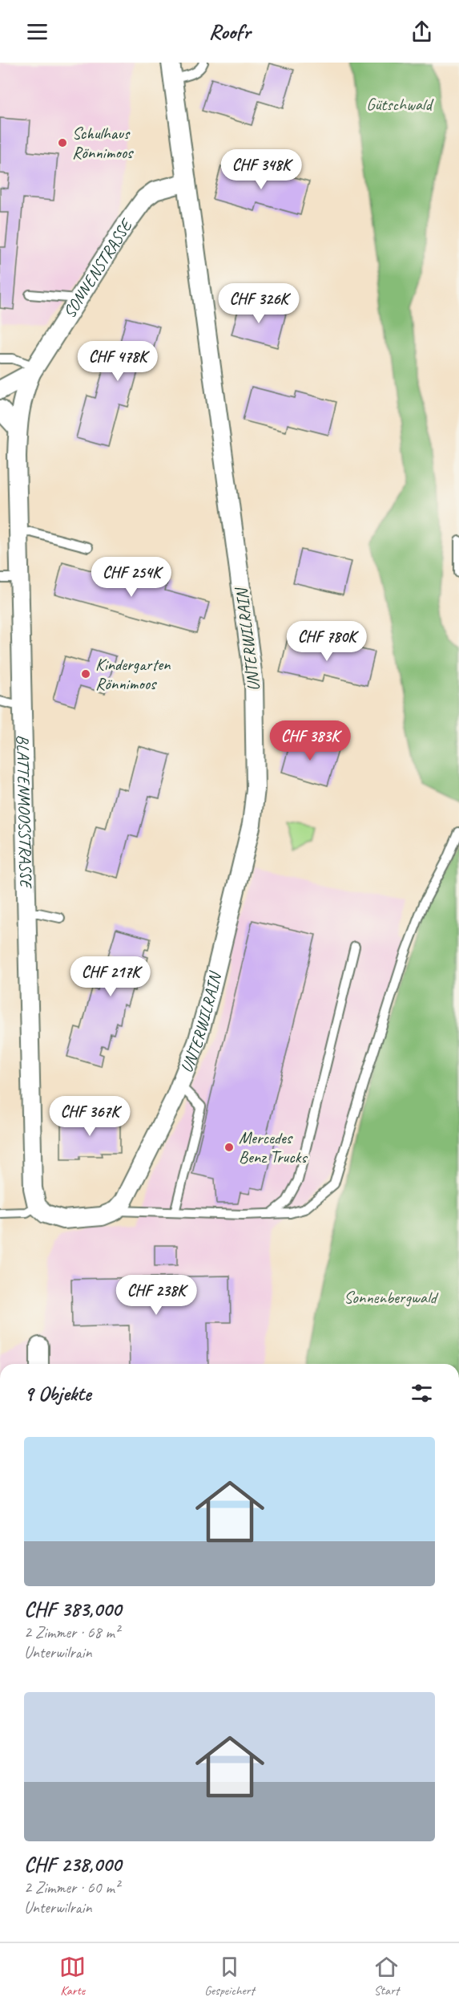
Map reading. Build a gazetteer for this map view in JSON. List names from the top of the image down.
{
  "streets": {
    "street": ["SONNENSTRASSE", "UNTERWILRAIN", "BLATTENMOOSSTRASSE"]
  },
  "crossings": [
    ["SONNENSTRASSE", "UNTERWILRAIN"],
    ["SONNENSTRASSE", "BLATTENMOOSSTRASSE"]
  ],
  "parks": ["Gütschwald", "Sonnenbergwald"],
  "places": ["Schulhaus Rönnimoos", "Kindergarten Rönnimoos", "Mercedes Benz Trucks"],
  "page": {
    "header": "Roofr",
    "price": [
      "CHF 348K",
      "CHF 326K",
      "CHF 478K",
      "CHF 254K",
      "CHF 780K",
      "CHF 383K",
      "CHF 217K",
      "CHF 367K",
      "CHF 238K"
    ],
    "heading": "9 Objekte",
    "list": [
      {
        "name": "CHF 383,000",
        "note": "2 Zimmer · 68 m² · Unterwilrain"
      },
      {
        "name": "CHF 238,000",
        "note": "2 Zimmer · 60 m² · Unterwilrain"
      }
    ],
    "tabs": ["Karte", "Gespeichert", "Start"]
  }
}
